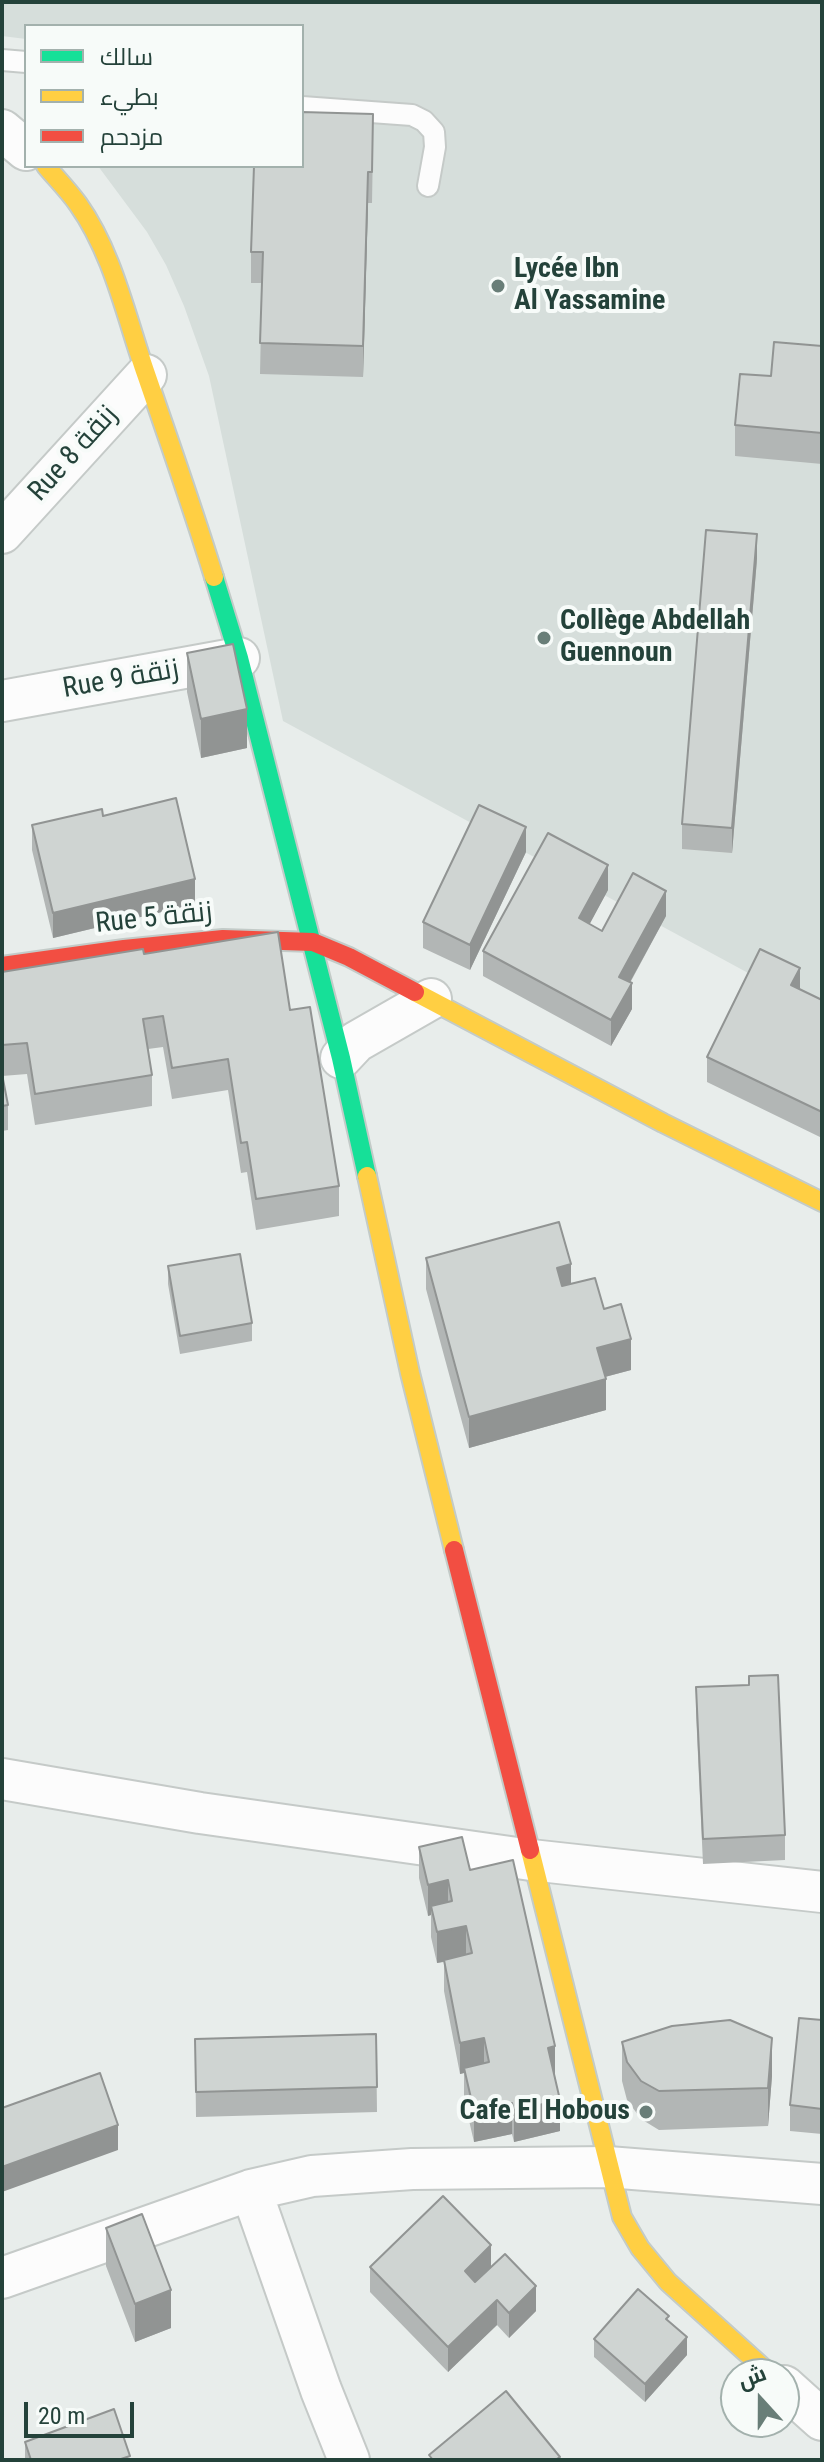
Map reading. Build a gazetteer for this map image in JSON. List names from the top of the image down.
{
  "streets": {
    "street": ["Rue 8 زنقة", "Rue 9 زنقة", "Rue 5 زنقة"]
  },
  "places": ["Lycée Ibn Al Yassamine", "Collège Abdellah Guennoun", "Cafe El Hobous"],
  "legend": ["سالك", "بطيء", "مزدحم"],
  "scale_bar": "20 m",
  "north": "top"
}
